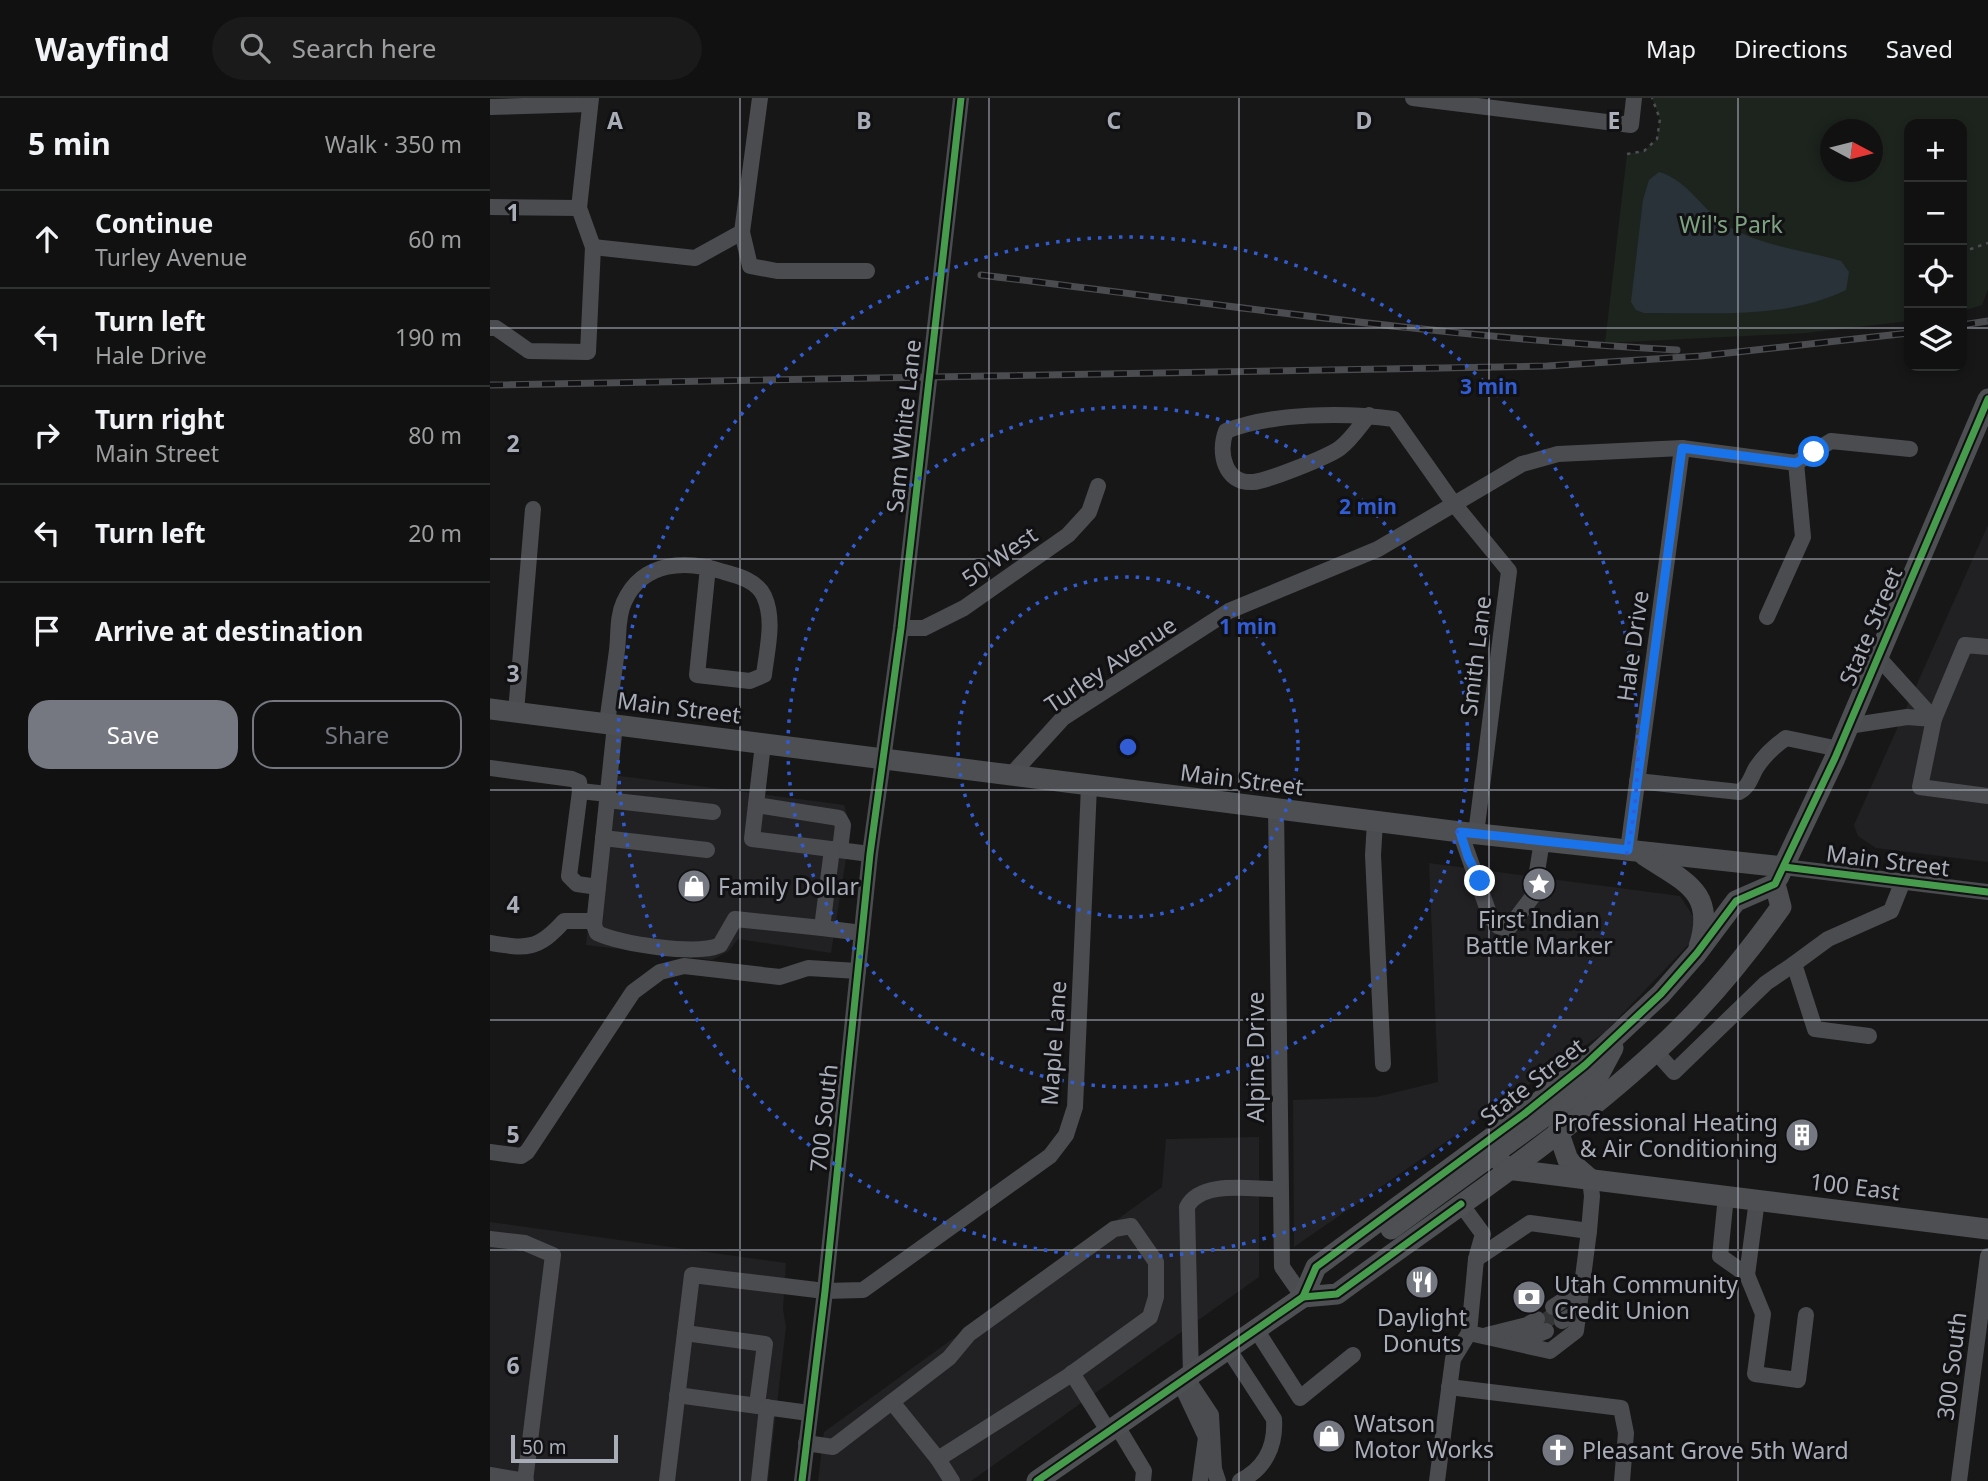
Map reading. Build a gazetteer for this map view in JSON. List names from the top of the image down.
{
  "streets": {
    "main road": ["State Street", "Main Street", "100 East"],
    "street": [
      "Sam White Lane",
      "50 West",
      "Hale Drive",
      "Smith Lane",
      "Turley Avenue",
      "Maple Lane",
      "Alpine Drive",
      "700 South",
      "300 South"
    ]
  },
  "crossings": [
    ["Sam White Lane", "50 West"],
    ["Sam White Lane", "Main Street"],
    ["Sam White Lane", "700 South"],
    ["State Street", "Main Street"],
    ["State Street", "Alpine Drive"],
    ["State Street", "100 East"],
    ["Hale Drive", "Turley Avenue"],
    ["Hale Drive", "Main Street"],
    ["Smith Lane", "Turley Avenue"],
    ["Smith Lane", "Main Street"],
    ["Turley Avenue", "Main Street"],
    ["Main Street", "Maple Lane"],
    ["Main Street", "Alpine Drive"],
    ["Main Street", "700 South"],
    ["Maple Lane", "700 South"]
  ],
  "parks": ["Wil's Park"],
  "places": {
    "place": ["First Indian Battle Marker"],
    "shop": ["Family Dollar", "Watson Motor Works"],
    "building": ["Professional Heating & Air Conditioning"],
    "restaurant": ["Daylight Donuts"],
    "bank": ["Utah Community Credit Union"],
    "church": ["Pleasant Grove 5th Ward"]
  },
  "scale_bar": "50 m",
  "north": "right",
  "page": {
    "header": "Wayfind",
    "search": "Search here",
    "nav": ["Map", "Directions", "Saved"],
    "heading": ["5 min", "Walk · 350 m"],
    "map_buttons": ["+", "−"],
    "list": [
      ["Continue", "Turley Avenue", "60 m"],
      ["Turn left", "Hale Drive", "190 m"],
      ["Turn right", "Main Street", "80 m"],
      ["Turn left", "20 m"],
      "Arrive at destination"
    ],
    "buttons": ["Save", "Share"],
    "scale": "50 m"
  },
  "grid": {
    "columns": [
      "A",
      "B",
      "C",
      "D",
      "E"
    ],
    "rows": [
      "1",
      "2",
      "3",
      "4",
      "5",
      "6"
    ]
  },
  "rings": ["3 min", "2 min", "1 min"]
}
